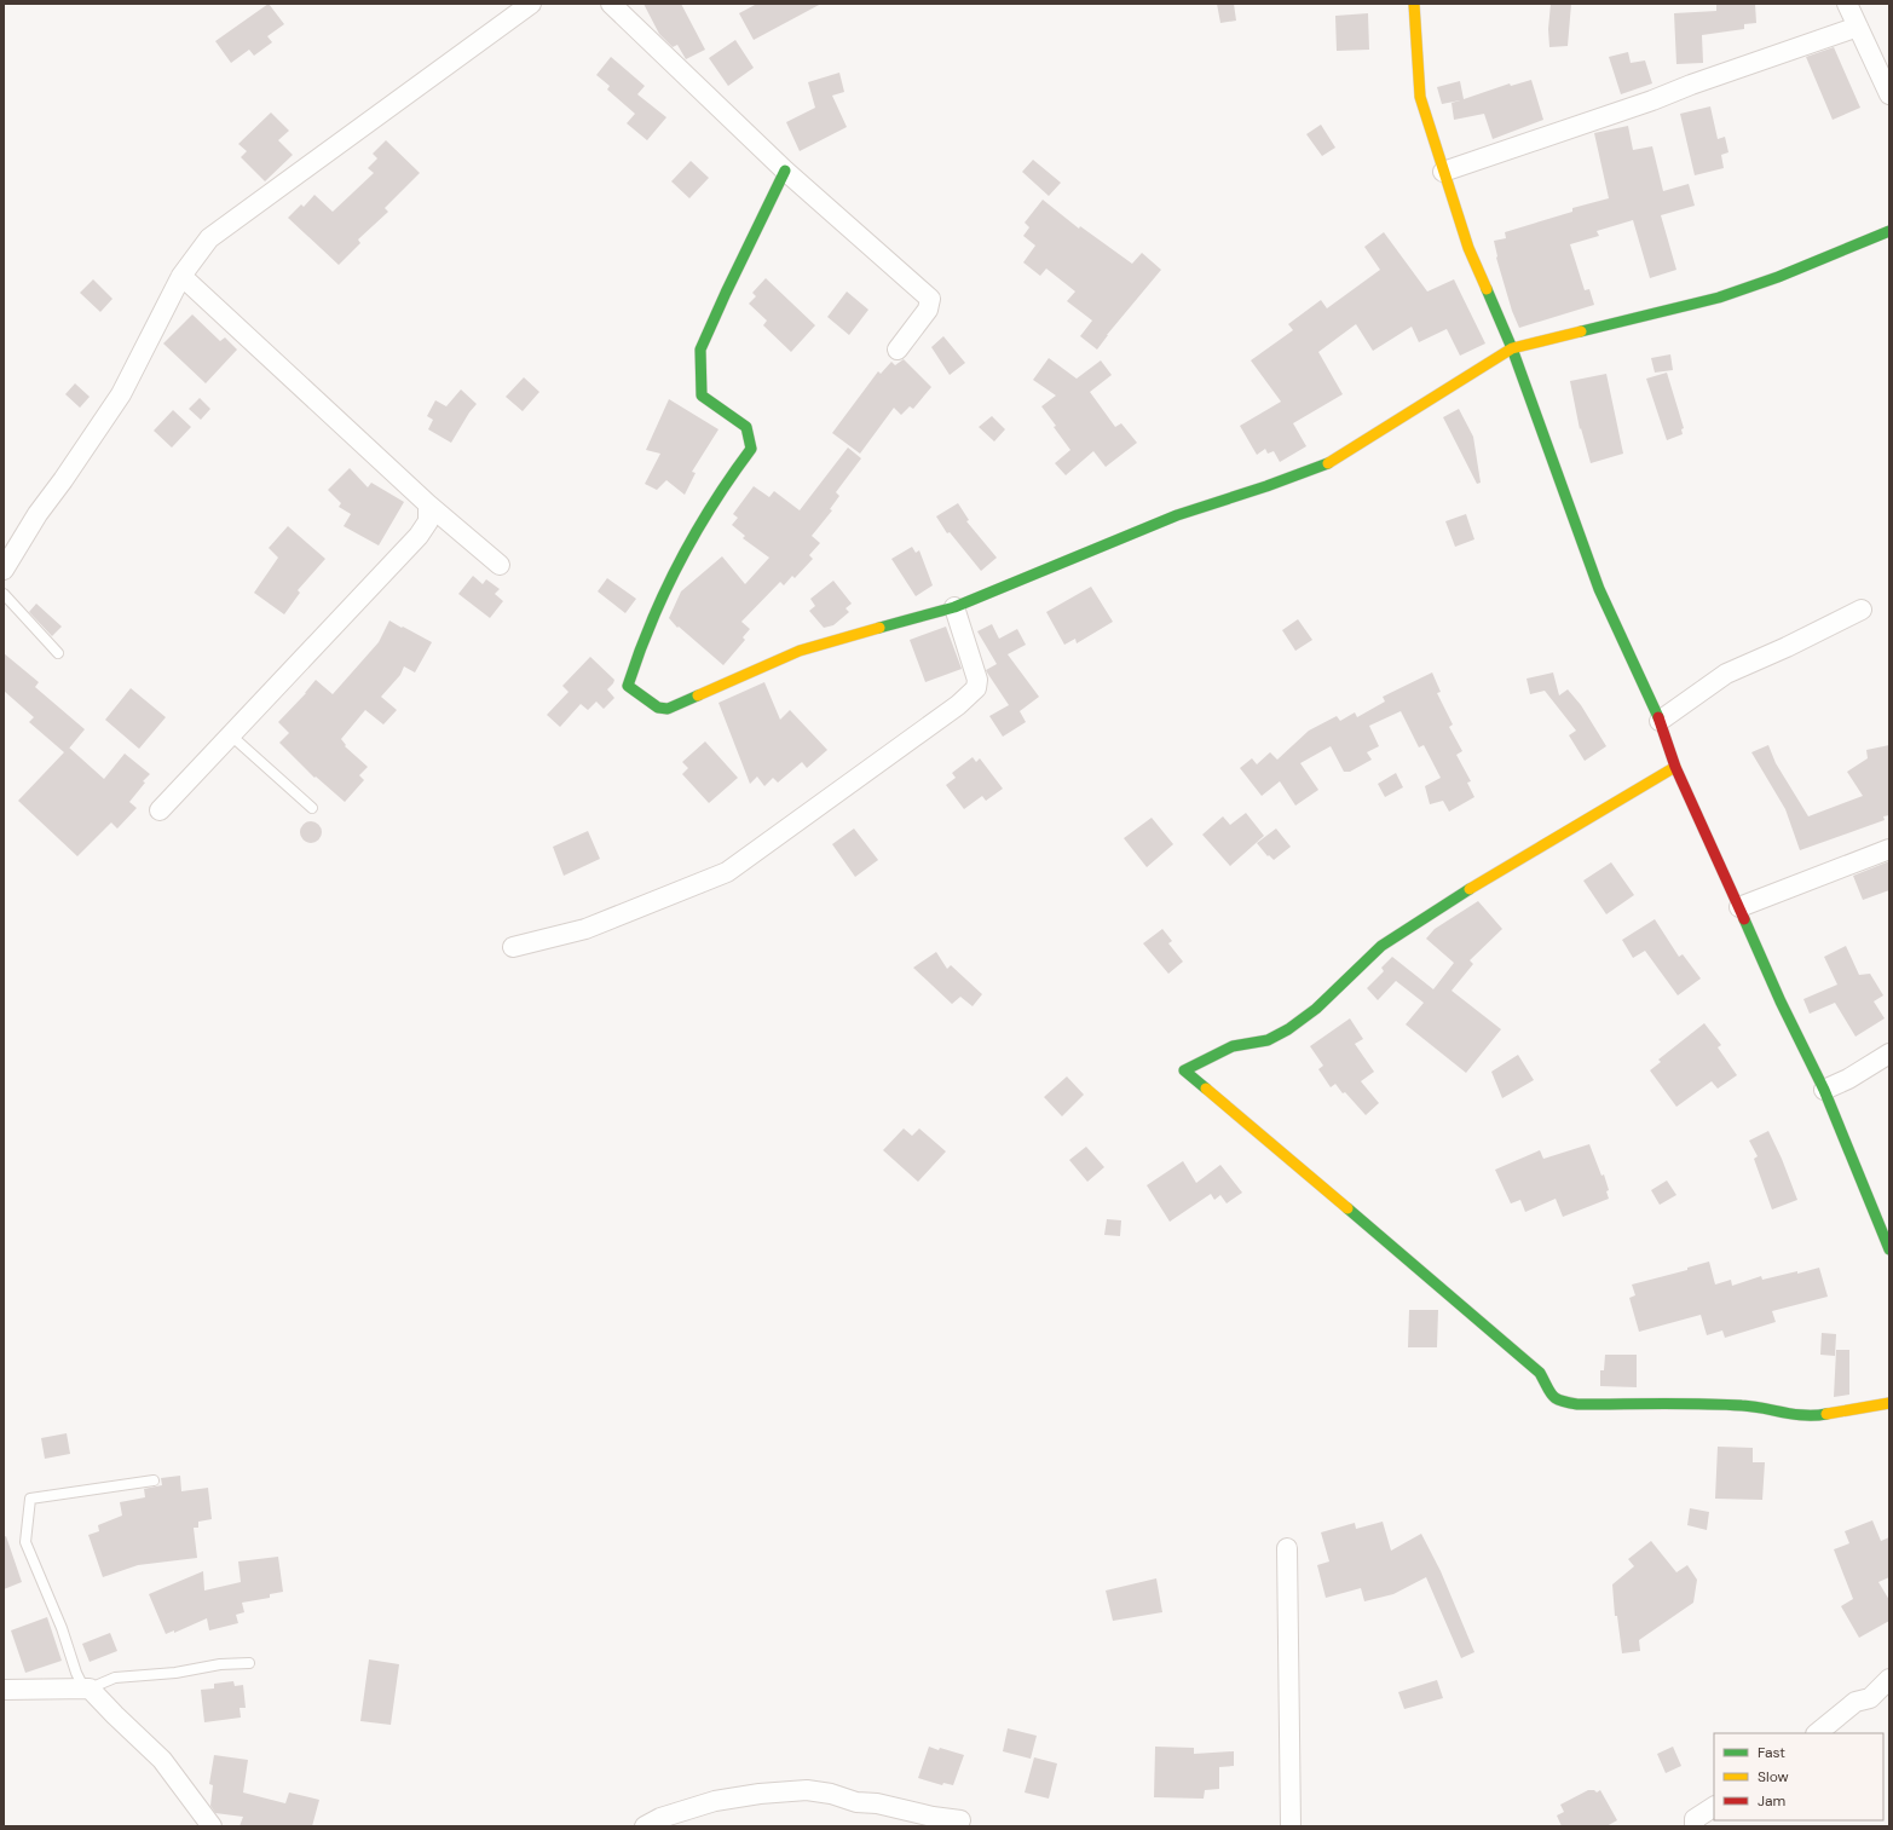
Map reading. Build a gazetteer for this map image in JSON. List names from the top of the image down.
{
  "legend": ["Fast", "Slow", "Jam"]
}
